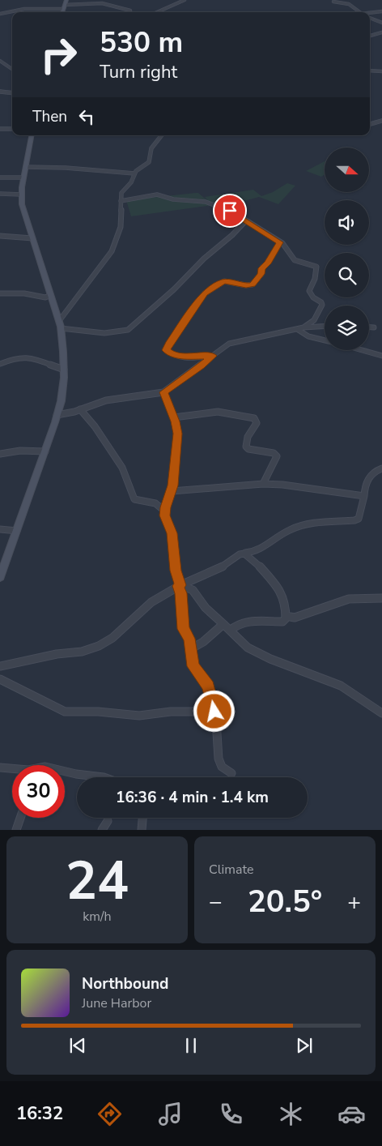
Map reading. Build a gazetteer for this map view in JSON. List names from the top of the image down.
{
  "north": "right",
  "page": {
    "turn": ["530 m", "Turn right"],
    "then": "Then",
    "limit": "30",
    "trip": "16:36 · 4 min · 1.4 km",
    "tile": [
      ["24", "km/h"],
      "Climate"
    ],
    "heat": ["−", "20.5°", "+"],
    "song": ["Northbound", "June Harbor"],
    "tabs": "16:32"
  }
}
